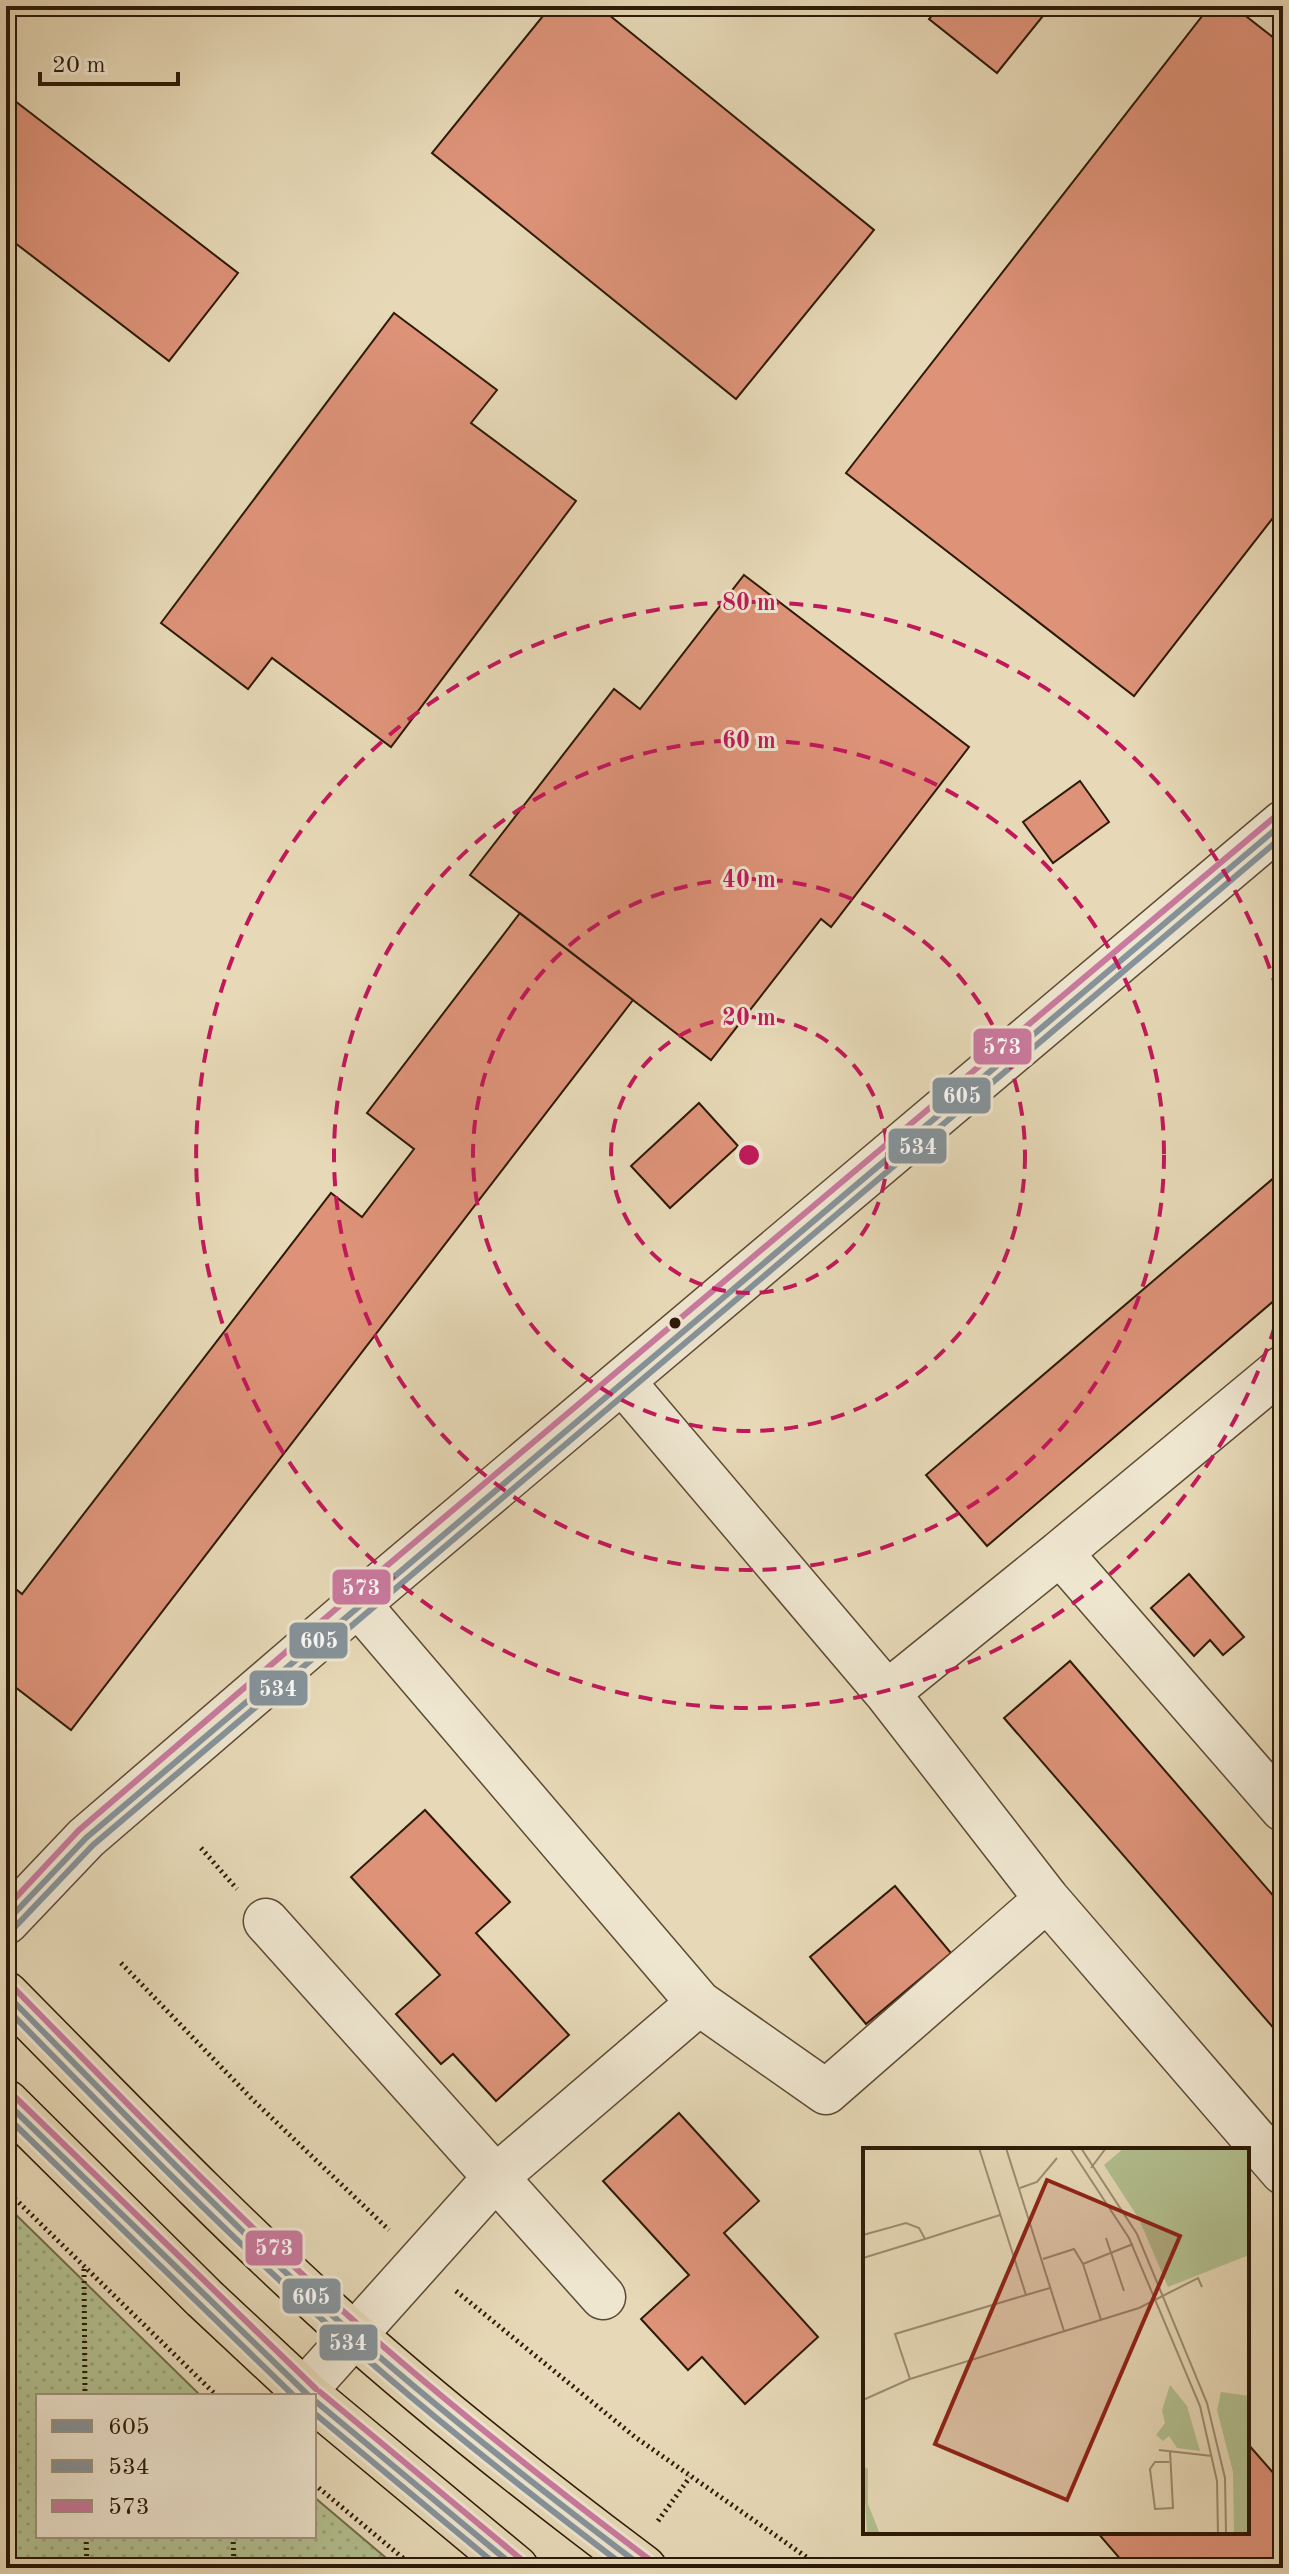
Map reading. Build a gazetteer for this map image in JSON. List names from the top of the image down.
{
  "lines": ["transit line 573", "transit line 605", "transit line 534"],
  "legend": ["605", "534", "573"],
  "scale_bar": "20 m",
  "rings": [
    "80 m",
    "60 m",
    "40 m",
    "20 m"
  ]
}
